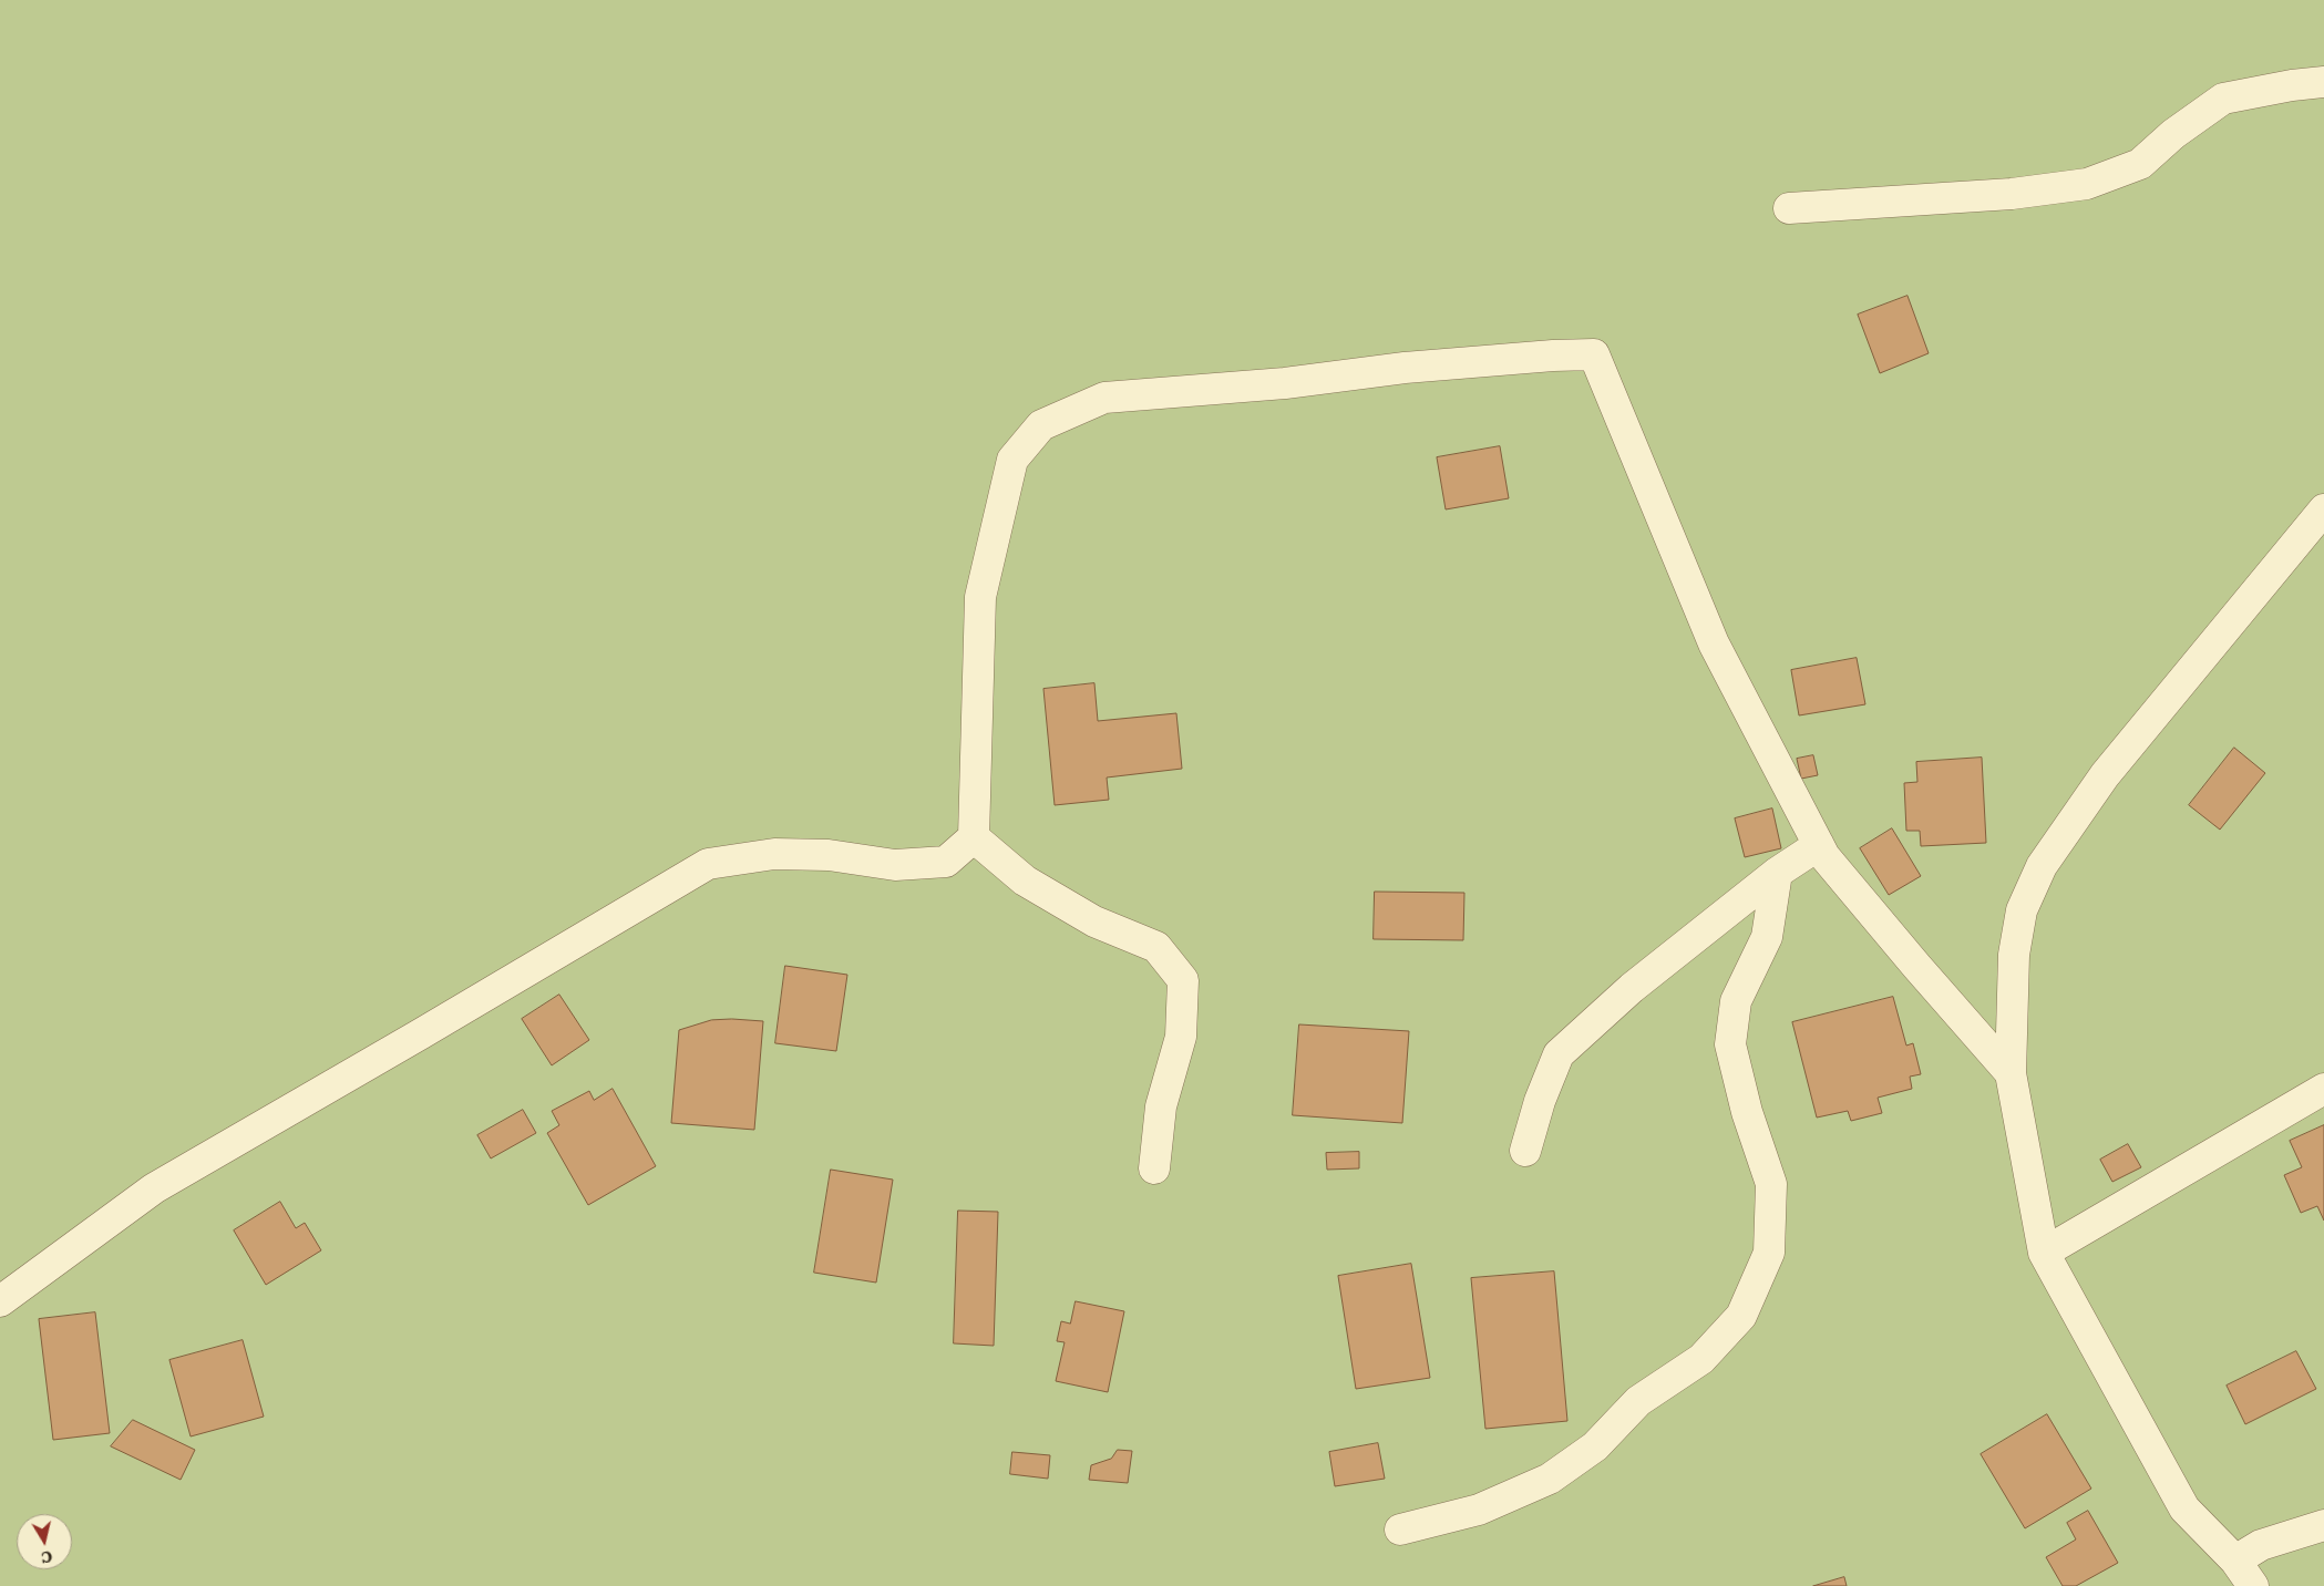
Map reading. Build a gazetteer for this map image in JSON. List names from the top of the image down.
{
  "north": "bottom"
}
